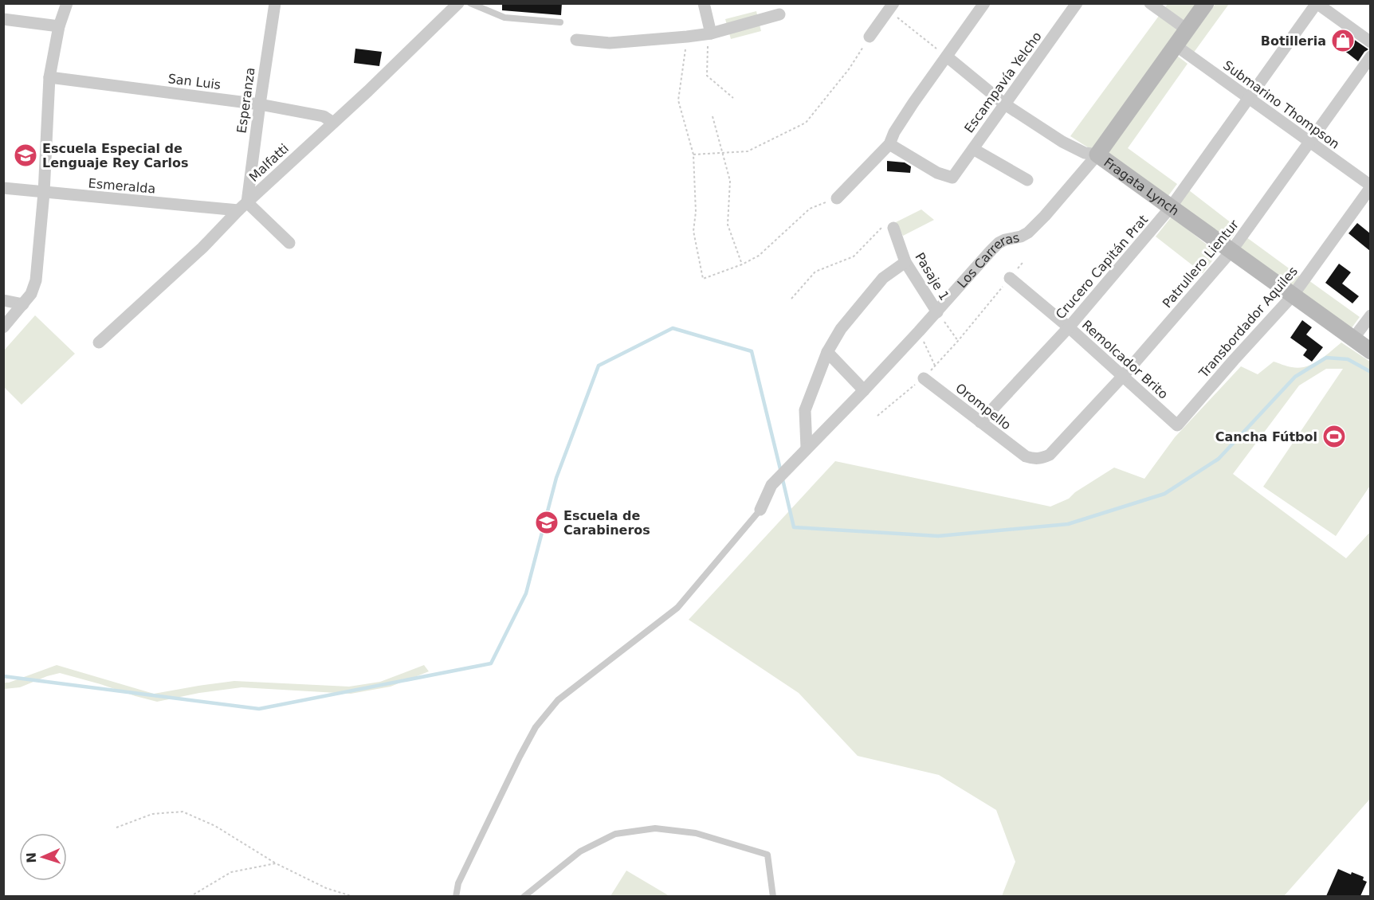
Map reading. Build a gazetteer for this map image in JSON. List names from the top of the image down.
{
  "streets": {
    "street": [
      "San Luis",
      "Escampavía Yelcho",
      "Esperanza",
      "Submarino Thompson",
      "Malfatti",
      "Esmeralda",
      "Fragata Lynch",
      "Los Carreras",
      "Patrullero Lientur",
      "Crucero Capitán Prat",
      "Pasaje 1",
      "Transbordador Aquiles",
      "Remolcador Brito",
      "Orompello"
    ]
  },
  "crossings": [
    ["San Luis", "Esperanza"],
    ["San Luis", "Malfatti"],
    ["Escampavía Yelcho", "Fragata Lynch"],
    ["Esperanza", "Malfatti"],
    ["Esperanza", "Esmeralda"],
    ["Submarino Thompson", "Los Carreras"],
    ["Submarino Thompson", "Patrullero Lientur"],
    ["Submarino Thompson", "Crucero Capitán Prat"],
    ["Submarino Thompson", "Transbordador Aquiles"],
    ["Malfatti", "Esmeralda"],
    ["Fragata Lynch", "Los Carreras"],
    ["Fragata Lynch", "Patrullero Lientur"],
    ["Fragata Lynch", "Crucero Capitán Prat"],
    ["Fragata Lynch", "Transbordador Aquiles"],
    ["Los Carreras", "Pasaje 1"],
    ["Patrullero Lientur", "Remolcador Brito"],
    ["Patrullero Lientur", "Orompello"],
    ["Crucero Capitán Prat", "Remolcador Brito"],
    ["Crucero Capitán Prat", "Orompello"],
    ["Transbordador Aquiles", "Remolcador Brito"]
  ],
  "places": {
    "shop": ["Botilleria"],
    "school or university": ["Escuela Especial de Lenguaje Rey Carlos", "Escuela de Carabineros"],
    "sports": ["Cancha Fútbol"]
  },
  "north": "left"
}
